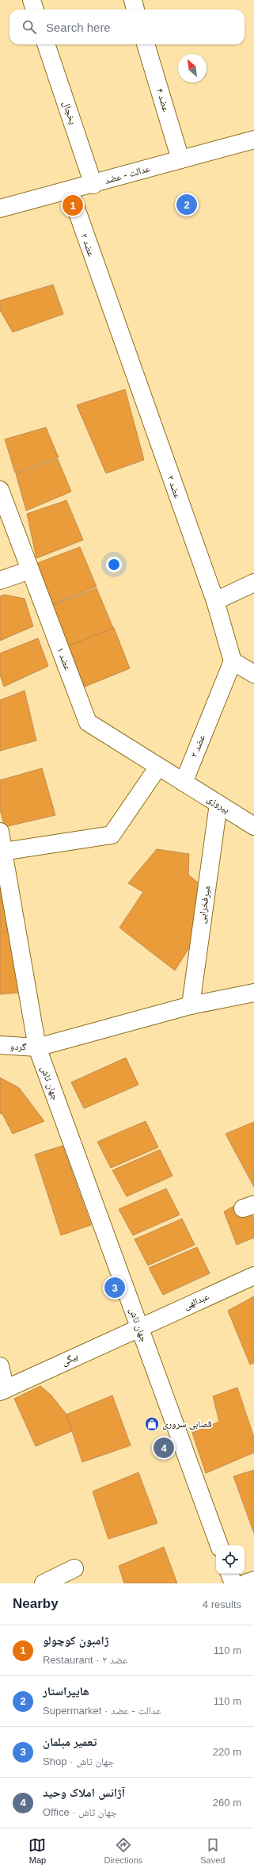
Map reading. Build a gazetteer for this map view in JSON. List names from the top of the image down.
{
  "streets": {
    "street": [
      "عضد ۴",
      "یخچال",
      "عدالت - عضد",
      "عضد ۲",
      "عضد ۱",
      "پیروزی",
      "میرفخرایی",
      "گردو",
      "جهان تاش",
      "عبدالهی",
      "بیگی"
    ]
  },
  "crossings": [
    ["عضد ۴", "عدالت - عضد"],
    ["یخچال", "عدالت - عضد"],
    ["عدالت - عضد", "عضد ۲"],
    ["عضد ۲", "عضد ۱"],
    ["عضد ۲", "پیروزی"],
    ["عضد ۱", "پیروزی"],
    ["پیروزی", "میرفخرایی"],
    ["گردو", "جهان تاش"],
    ["جهان تاش", "عبدالهی"],
    ["جهان تاش", "بیگی"],
    ["عبدالهی", "بیگی"]
  ],
  "places": {
    "shop": ["قصابی سروری"]
  },
  "north": "top left",
  "page": {
    "search": "Search here",
    "pins": [
      "2",
      "1",
      "3",
      "4"
    ],
    "heading": ["Nearby", "4 results"],
    "list": [
      {
        "mark": "1",
        "name": "ژامبون کوچولو",
        "note": "Restaurant · عضد ۲",
        "value": "110 m"
      },
      {
        "mark": "2",
        "name": "هایپراستار",
        "note": "Supermarket · عدالت - عضد",
        "value": "110 m"
      },
      {
        "mark": "3",
        "name": "تعمیر مبلمان",
        "note": "Shop · جهان تاش",
        "value": "220 m"
      },
      {
        "mark": "4",
        "name": "آژانس املاک وحید",
        "note": "Office · جهان تاش",
        "value": "260 m"
      }
    ],
    "nav": ["Map", "Directions", "Saved"]
  }
}
